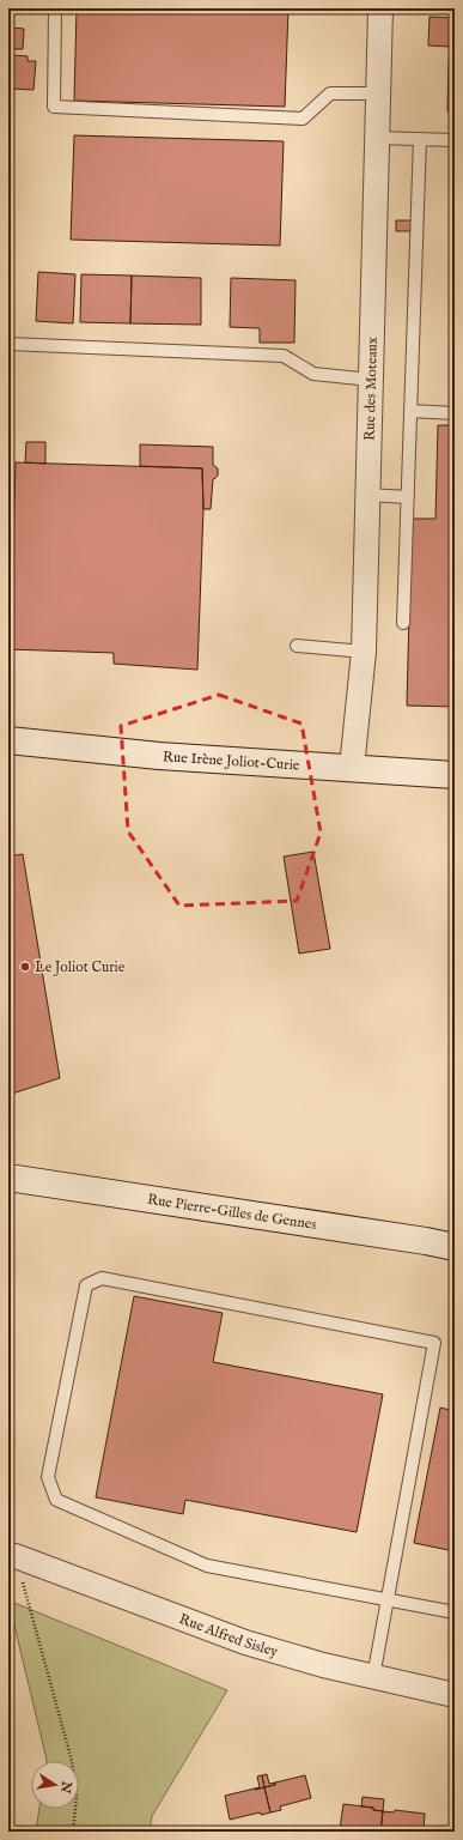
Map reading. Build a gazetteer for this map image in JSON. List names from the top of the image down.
{
  "streets": {
    "street": [
      "Rue des Moteaux",
      "Rue Irène Joliot-Curie",
      "Rue Pierre-Gilles de Gennes",
      "Rue Alfred Sisley"
    ]
  },
  "crossings": [
    ["Rue des Moteaux", "Rue Irène Joliot-Curie"]
  ],
  "places": ["Le Joliot Curie"],
  "north": "right"
}
